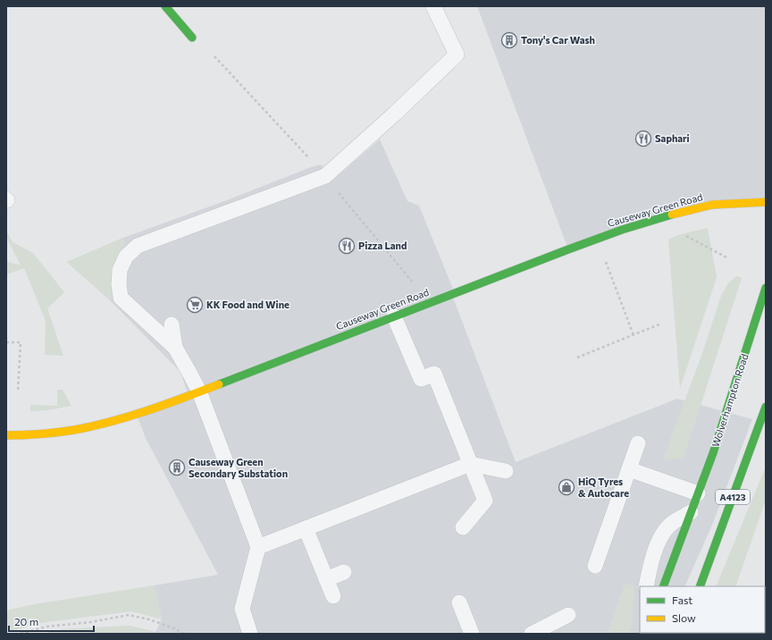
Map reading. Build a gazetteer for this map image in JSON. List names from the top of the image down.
{
  "streets": {
    "main road": ["Causeway Green Road", "Wolverhampton Road", "A4123"]
  },
  "places": {
    "building": ["Tony's Car Wash", "Causeway Green Secondary Substation"],
    "restaurant": ["Saphari", "Pizza Land"],
    "supermarket": ["KK Food and Wine"],
    "shop": ["HiQ Tyres & Autocare"]
  },
  "legend": ["Fast", "Slow"],
  "scale_bar": "20 m"
}
